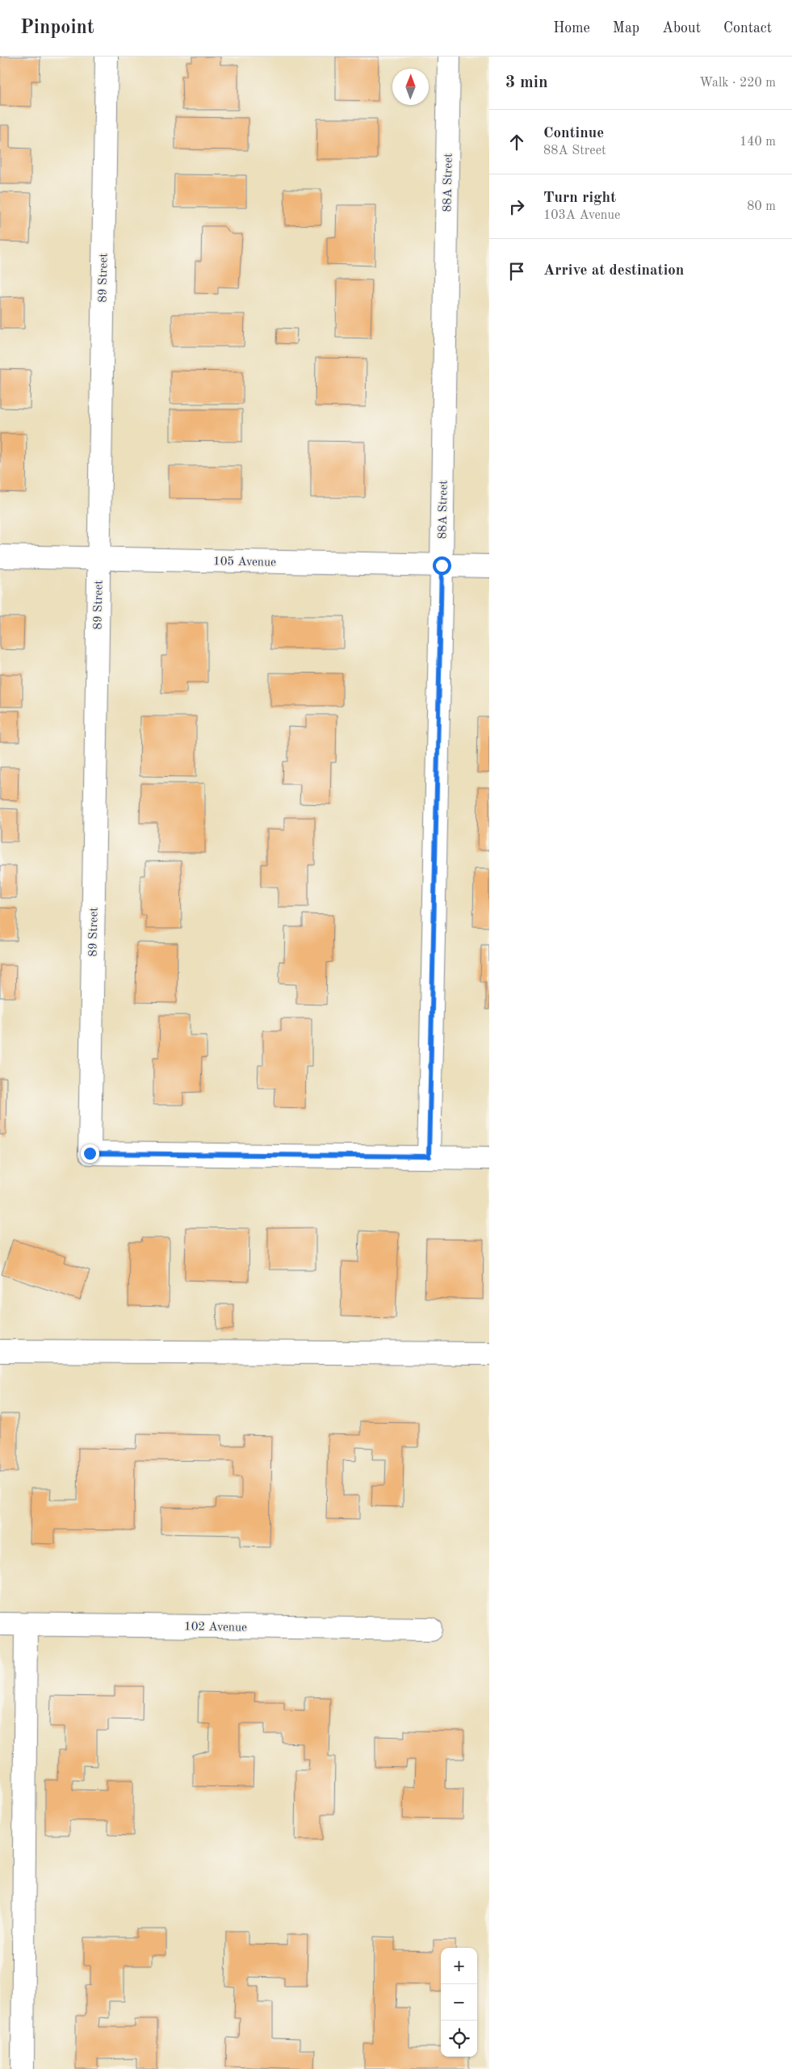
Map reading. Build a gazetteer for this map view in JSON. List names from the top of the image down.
{
  "streets": {
    "street": [
      "88A Street",
      "89 Street",
      "105 Avenue",
      "102 Avenue"
    ]
  },
  "crossings": [
    ["88A Street", "89 Street"],
    ["88A Street", "105 Avenue"],
    ["89 Street", "105 Avenue"]
  ],
  "north": "top",
  "page": {
    "header": "Pinpoint",
    "nav": [
      "Home",
      "Map",
      "About",
      "Contact"
    ],
    "heading": ["3 min", "Walk · 220 m"],
    "list": [
      ["Continue", "88A Street", "140 m"],
      ["Turn right", "103A Avenue", "80 m"],
      "Arrive at destination"
    ],
    "map_buttons": ["+", "−"]
  }
}
